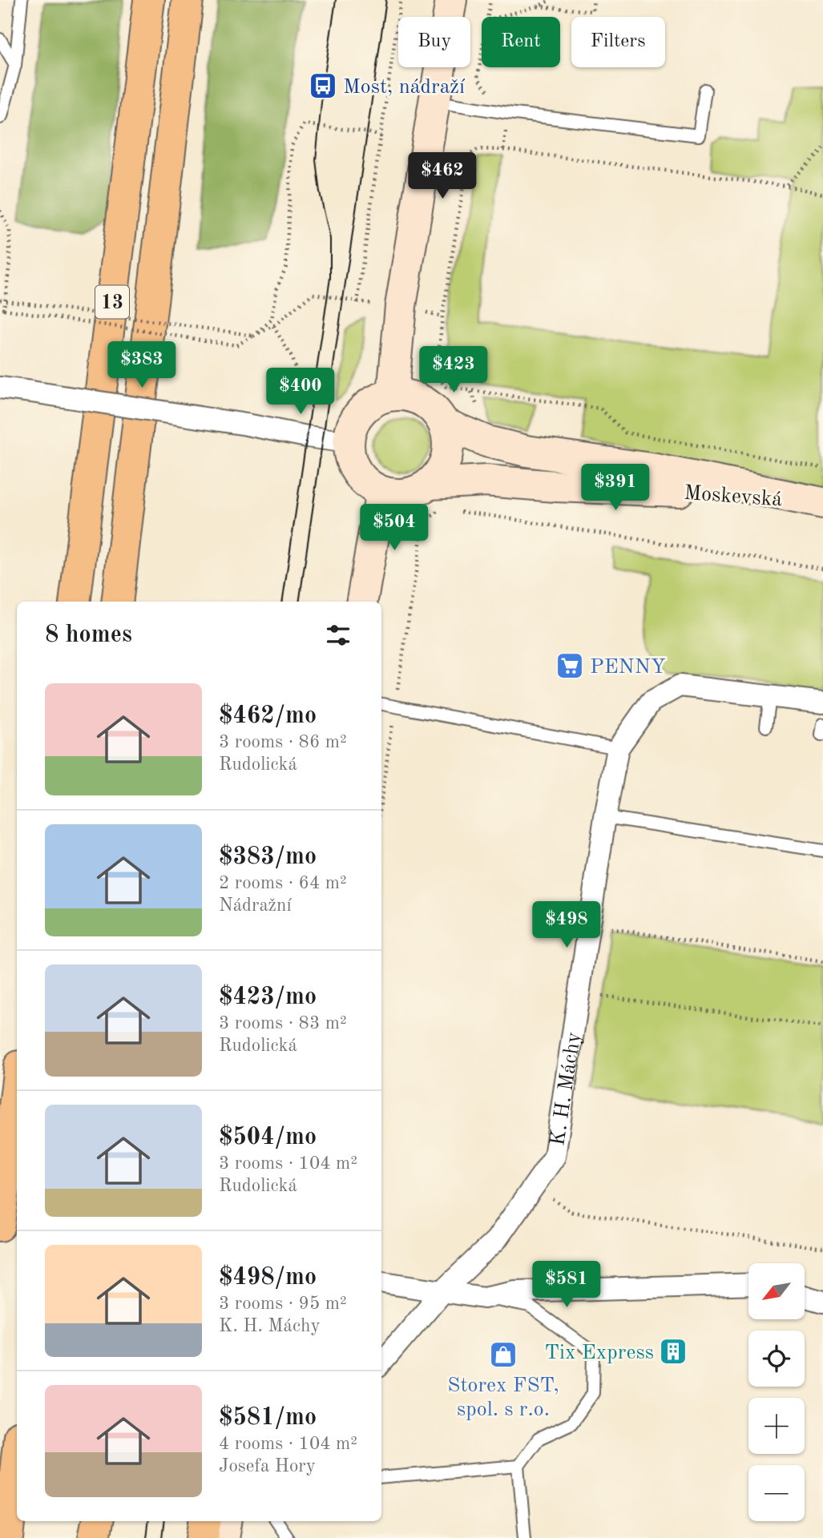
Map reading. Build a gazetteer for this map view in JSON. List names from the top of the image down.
{
  "streets": {
    "highway": ["13"],
    "street": ["Moskevská", "K. H. Máchy"]
  },
  "places": {
    "bus stop": ["Most, nádraží"],
    "supermarket": ["PENNY"],
    "building": ["Tix Express"],
    "shop": ["Storex FST, spol. s r.o."]
  },
  "north": "bottom left",
  "page": {
    "chip": ["Buy", "Rent", "Filters"],
    "price": [
      "$462",
      "$383",
      "$423",
      "$400",
      "$391",
      "$504",
      "$498",
      "$581"
    ],
    "heading": "8 homes",
    "list": [
      {
        "name": "$462/mo",
        "note": "3 rooms · 86 m² · Rudolická"
      },
      {
        "name": "$383/mo",
        "note": "2 rooms · 64 m² · Nádražní"
      },
      {
        "name": "$423/mo",
        "note": "3 rooms · 83 m² · Rudolická"
      },
      {
        "name": "$504/mo",
        "note": "3 rooms · 104 m² · Rudolická"
      },
      {
        "name": "$498/mo",
        "note": "3 rooms · 95 m² · K. H. Máchy"
      },
      {
        "name": "$581/mo",
        "note": "4 rooms · 104 m² · Josefa Hory"
      }
    ],
    "map_buttons": ["+", "−"]
  }
}
